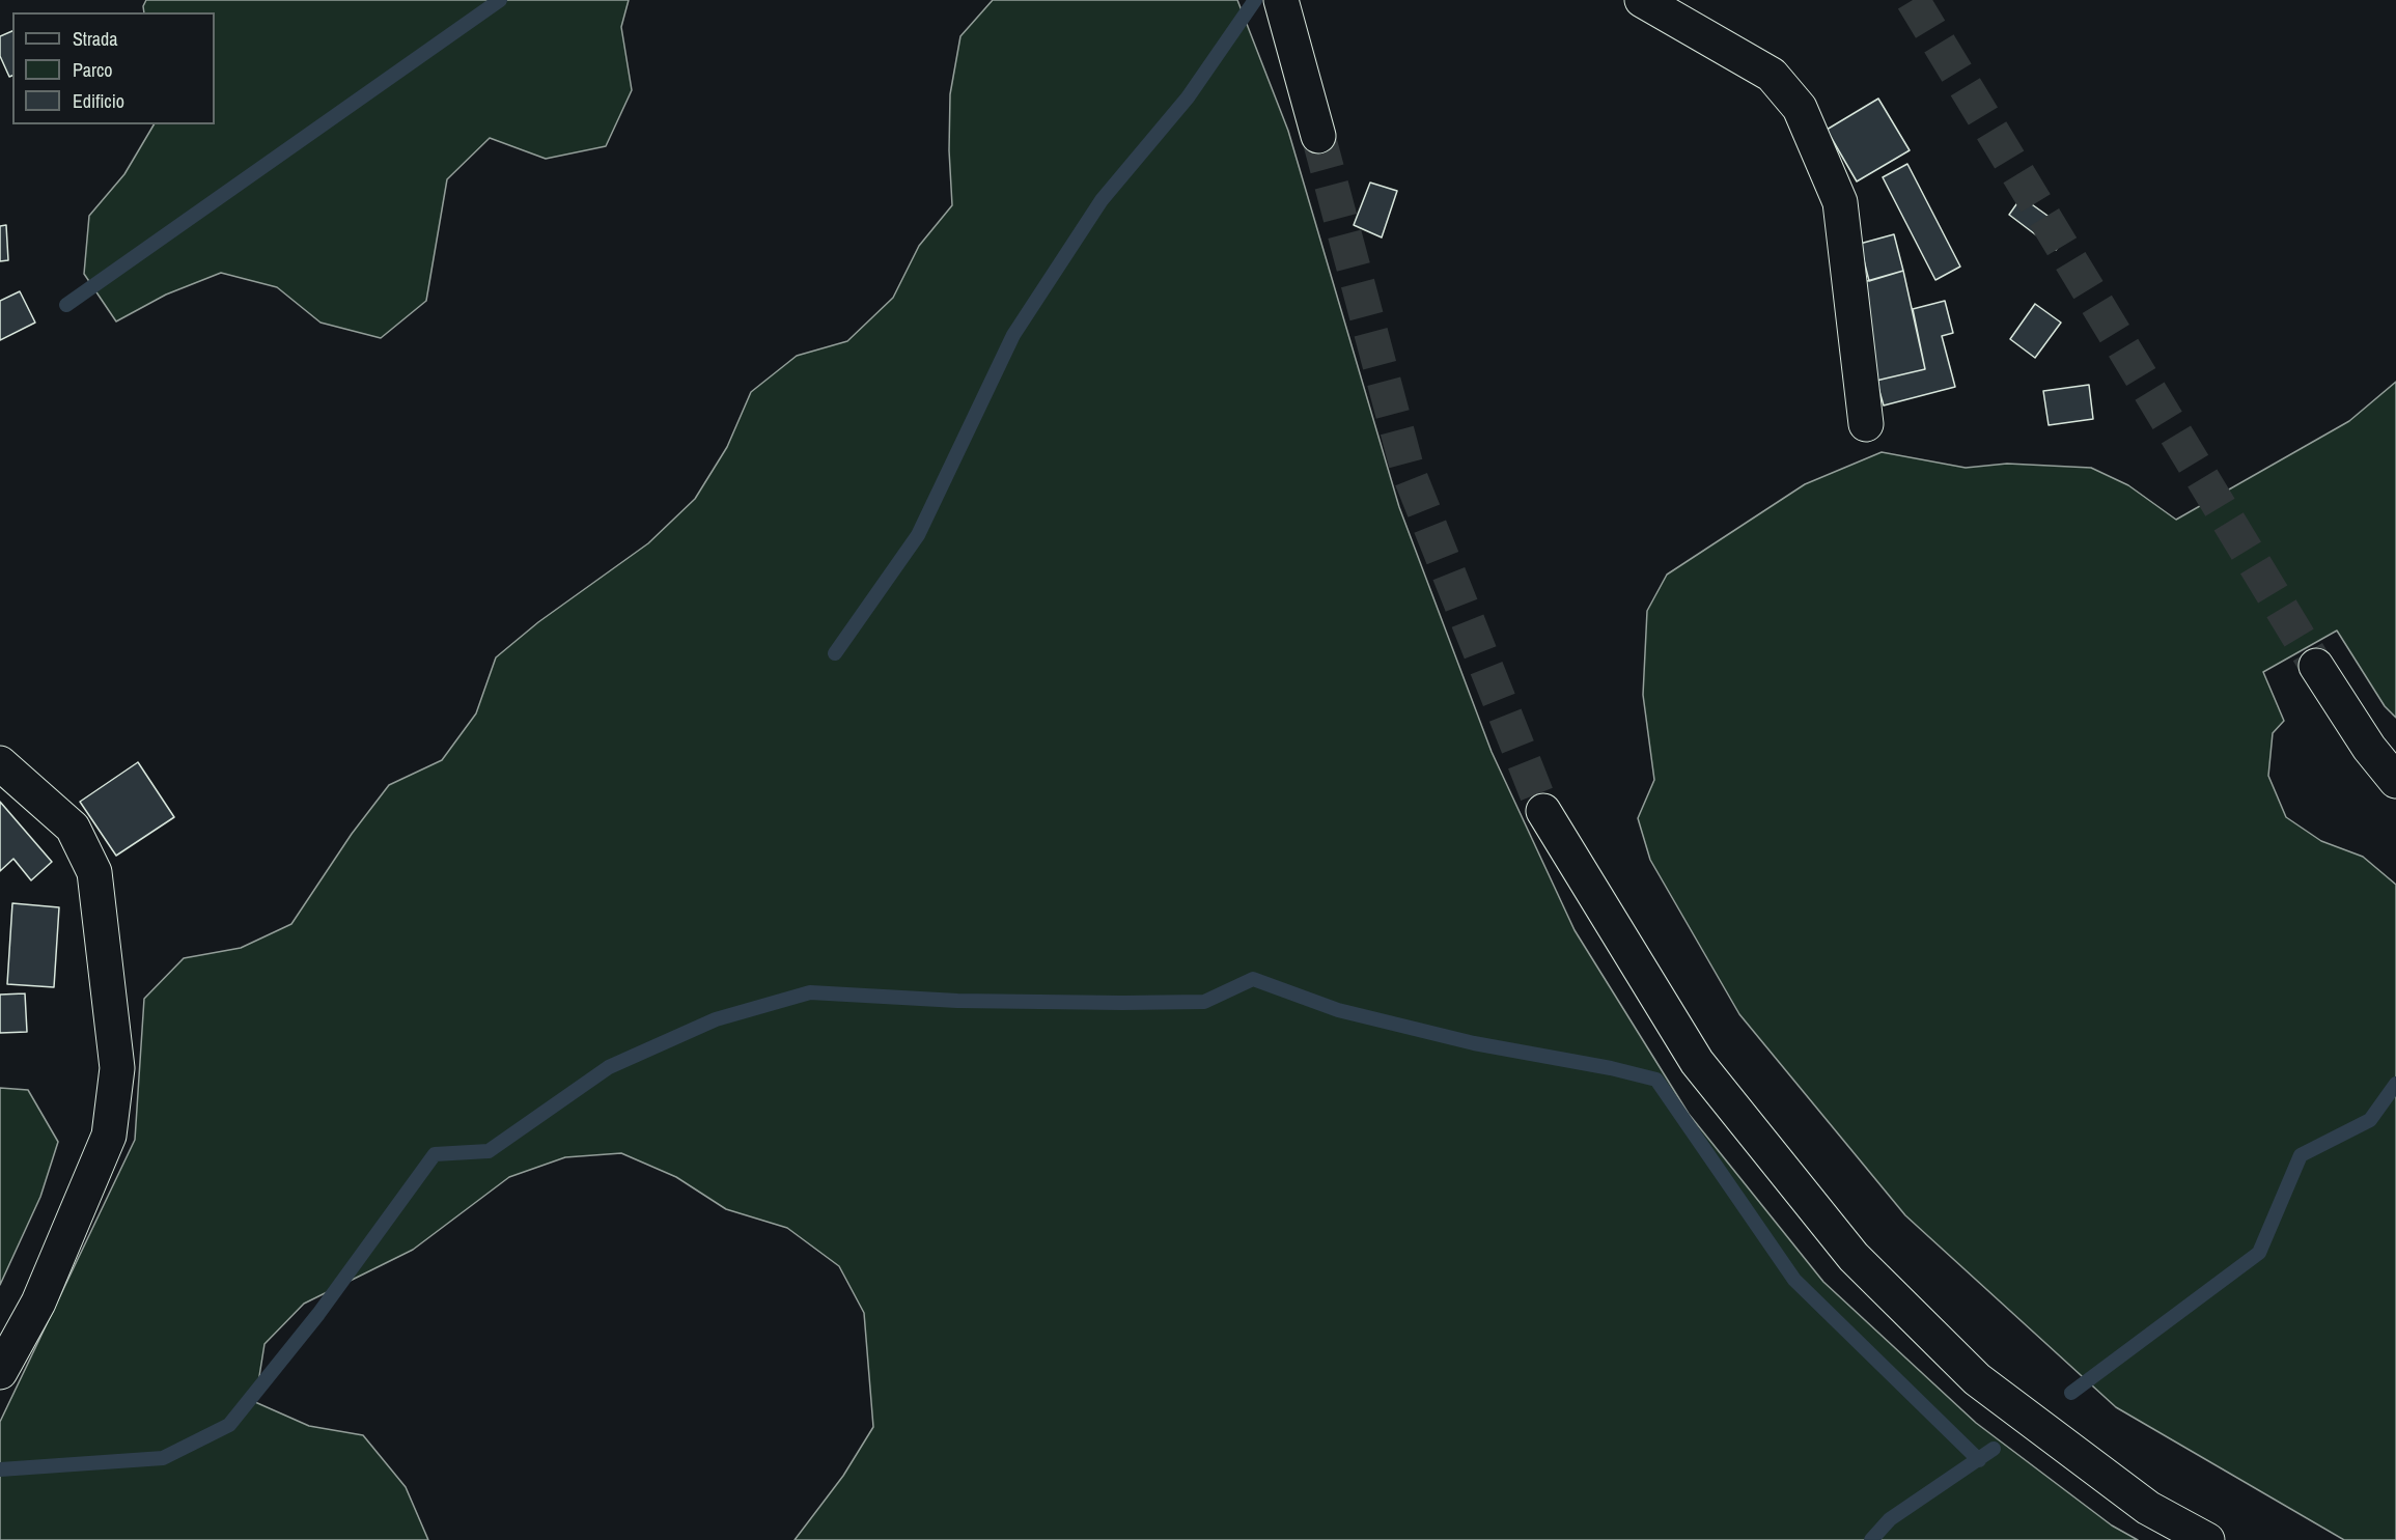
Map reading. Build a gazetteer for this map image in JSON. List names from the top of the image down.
{
  "legend": ["Strada", "Parco", "Edificio"]
}
